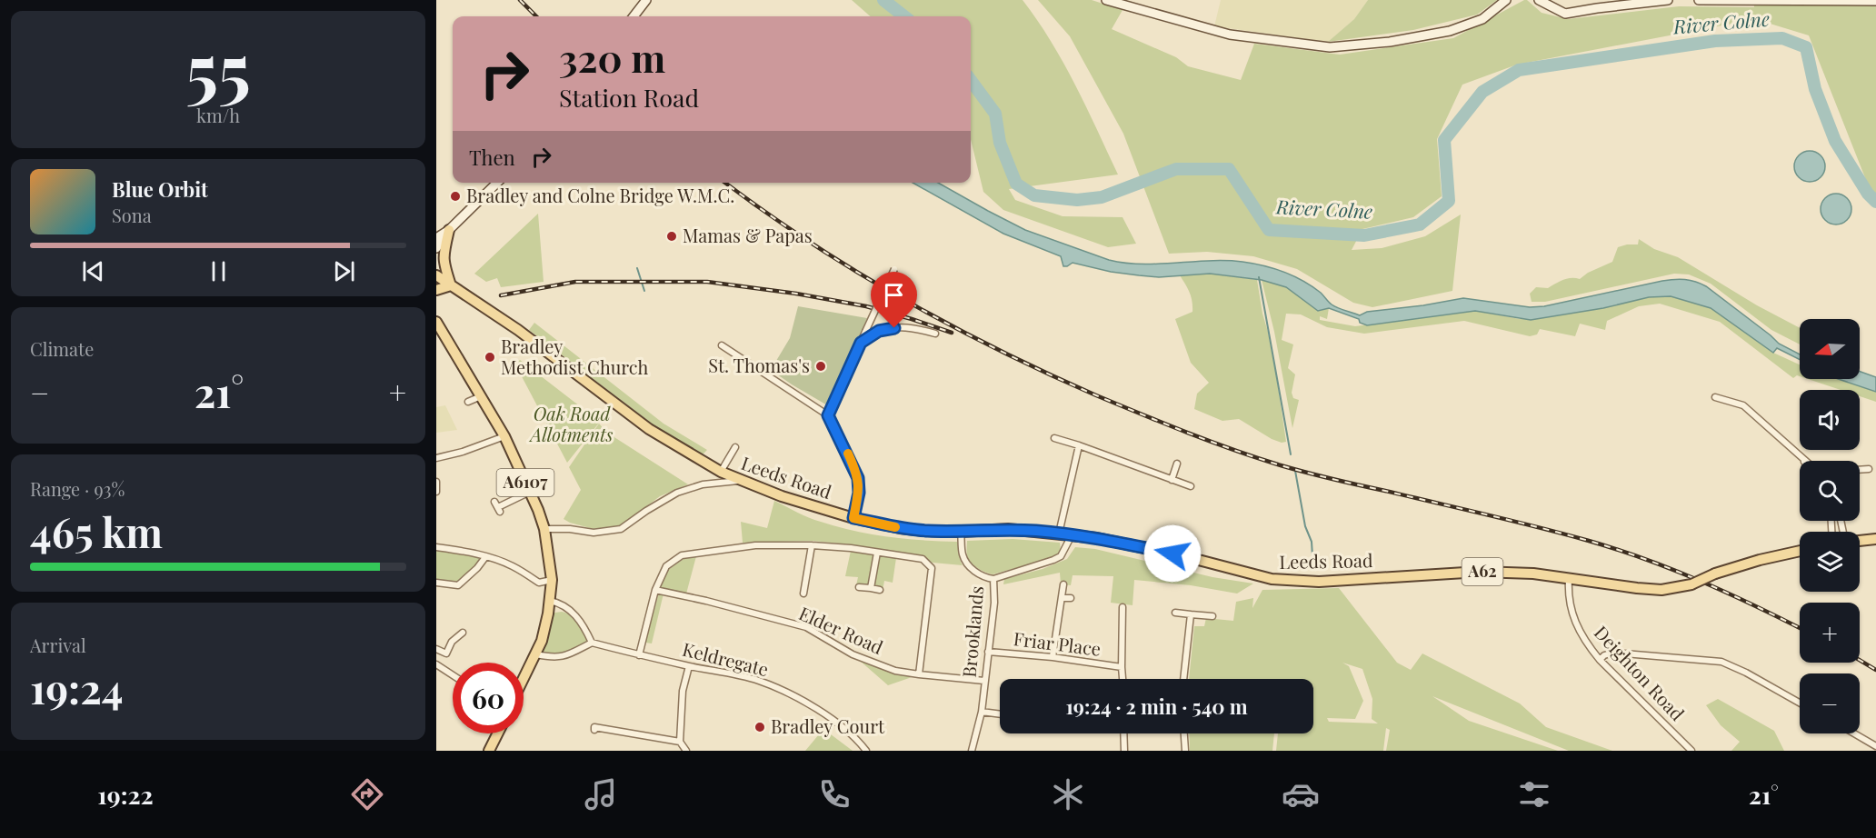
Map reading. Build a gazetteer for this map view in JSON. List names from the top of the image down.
{
  "streets": {
    "main road": ["Leeds Road", "A6107", "A62"],
    "street": [
      "Elder Road",
      "Brooklands",
      "Friar Place",
      "Keldregate",
      "Deighton Road"
    ]
  },
  "crossings": [
    ["Leeds Road", "Brooklands"],
    ["Leeds Road", "Deighton Road"],
    ["Elder Road", "Brooklands"],
    ["Brooklands", "Friar Place"]
  ],
  "water": ["River Colne"],
  "parks": ["Oak Road Allotments"],
  "places": [
    "Bradley and Colne Bridge W.M.C.",
    "Mamas & Papas",
    "Bradley Methodist Church",
    "St. Thomas's",
    "Bradley Court"
  ],
  "north": "left",
  "page": {
    "tile": [
      ["55", "km/h"],
      "Climate",
      ["Range · 93%", "465 km"],
      ["Arrival", "19:24"]
    ],
    "turn": ["320 m", "Station Road"],
    "then": "Then",
    "song": ["Blue Orbit", "Sona"],
    "map_buttons": ["+", "−"],
    "heat": ["−", "21°", "+"],
    "limit": "60",
    "trip": "19:24 · 2 min · 540 m",
    "tabs": ["19:22", "21°"]
  }
}
